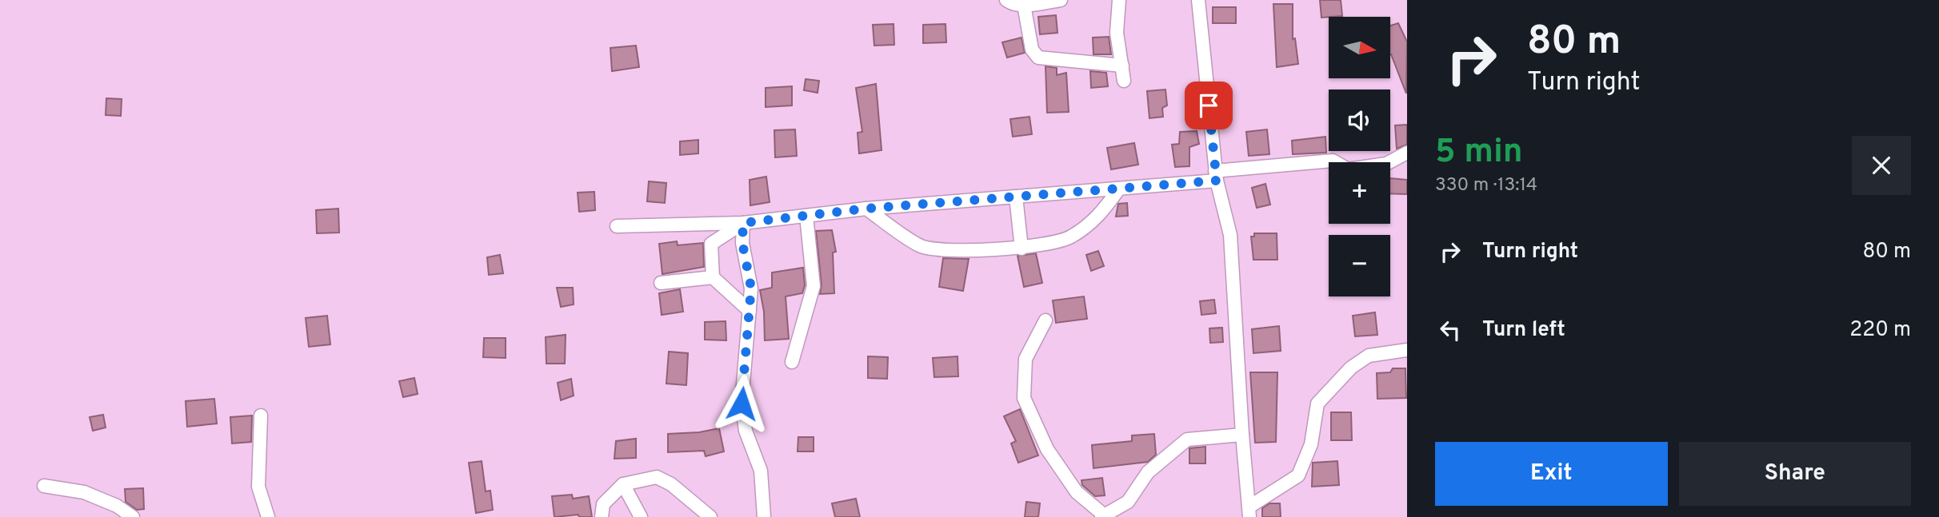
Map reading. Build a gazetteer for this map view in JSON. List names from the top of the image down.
{
  "north": "right",
  "page": {
    "turn": ["80 m", "Turn right"],
    "map_buttons": ["+", "−"],
    "heading": ["5 min", "330 m · 13:14"],
    "list": [
      {
        "name": "Turn right",
        "value": "80 m"
      },
      {
        "name": "Turn left",
        "value": "220 m"
      }
    ],
    "buttons": ["Exit", "Share"]
  }
}
